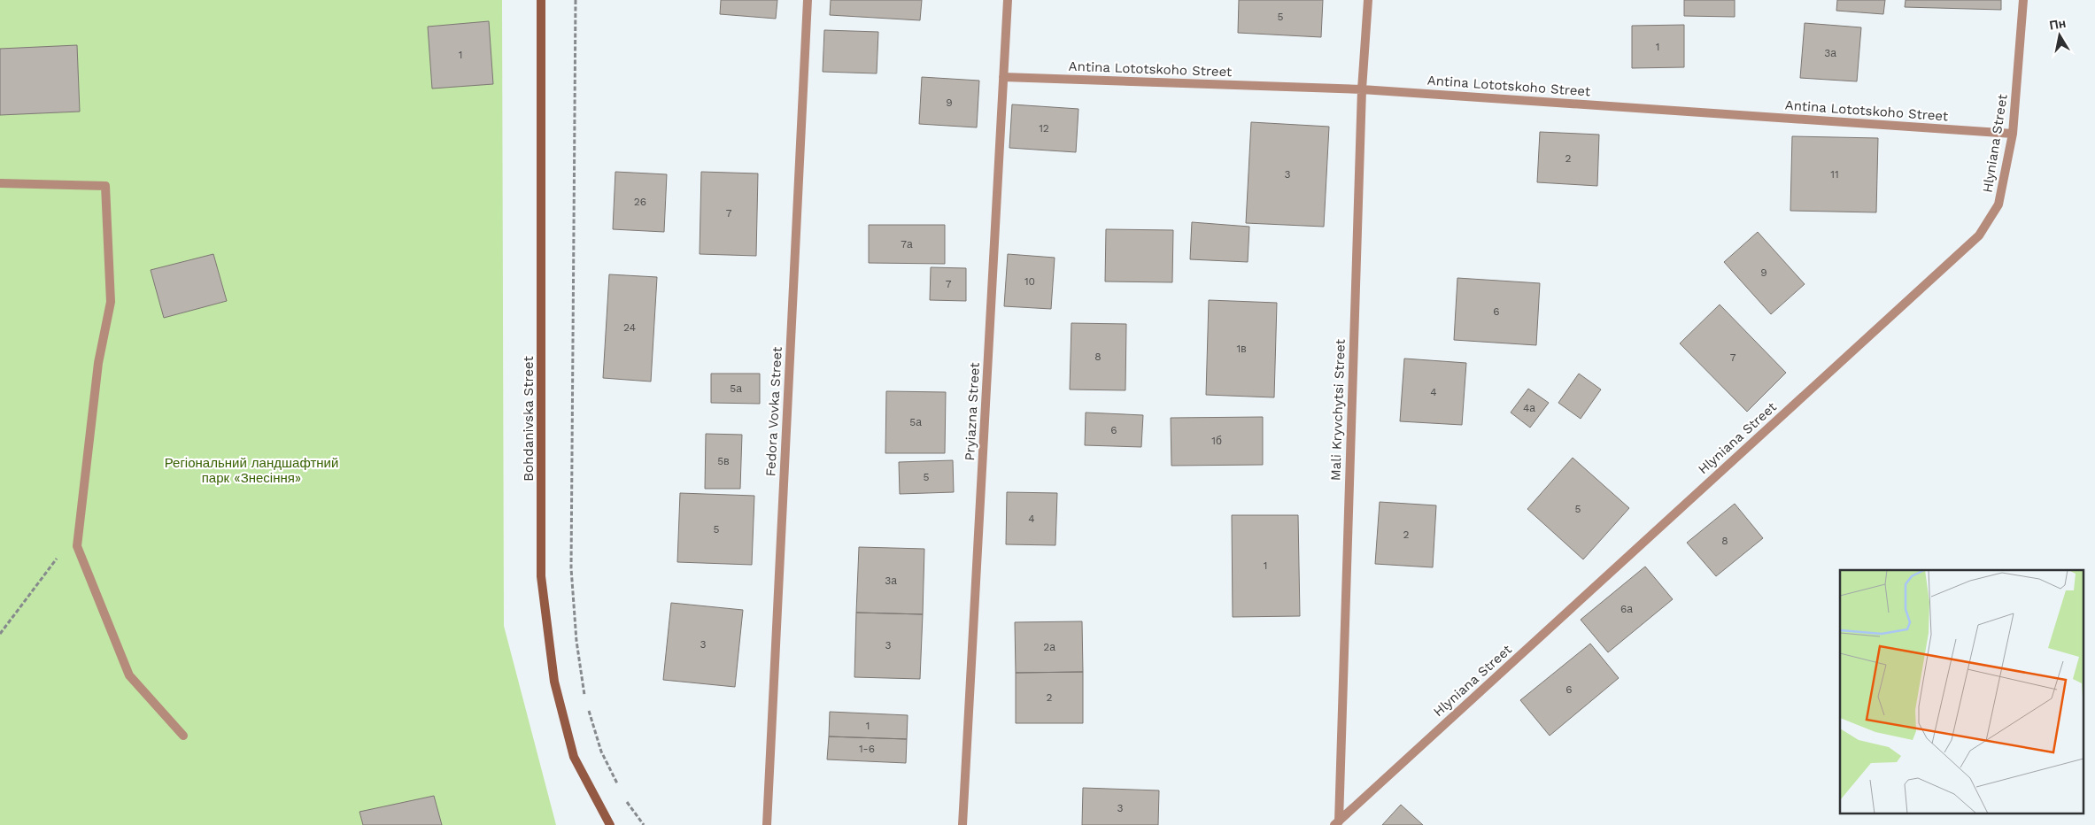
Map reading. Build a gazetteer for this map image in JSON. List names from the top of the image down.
{
  "streets": {
    "main road": ["Bohdanivska Street"],
    "street": [
      "Antina Lototskoho Street",
      "Hlyniana Street",
      "Mali Kryvchytsi Street",
      "Fedora Vovka Street",
      "Pryiazna Street"
    ]
  },
  "crossings": [
    ["Antina Lototskoho Street", "Hlyniana Street"],
    ["Antina Lototskoho Street", "Mali Kryvchytsi Street"],
    ["Antina Lototskoho Street", "Pryiazna Street"],
    ["Hlyniana Street", "Mali Kryvchytsi Street"]
  ],
  "parks": ["Регіональний ландшафтний парк «Знесіння»"],
  "house_numbers": [
    "5",
    "1",
    "3а",
    "1",
    "9",
    "12",
    "2",
    "3",
    "11",
    "26",
    "7",
    "7а",
    "9",
    "10",
    "7",
    "6",
    "24",
    "1в",
    "8",
    "7",
    "5а",
    "4",
    "4а",
    "5а",
    "6",
    "1б",
    "5в",
    "5",
    "5",
    "4",
    "5",
    "2",
    "8",
    "1",
    "3а",
    "6а",
    "3",
    "3",
    "2а",
    "6",
    "2",
    "1",
    "1-6",
    "3"
  ],
  "north": "top"
}
